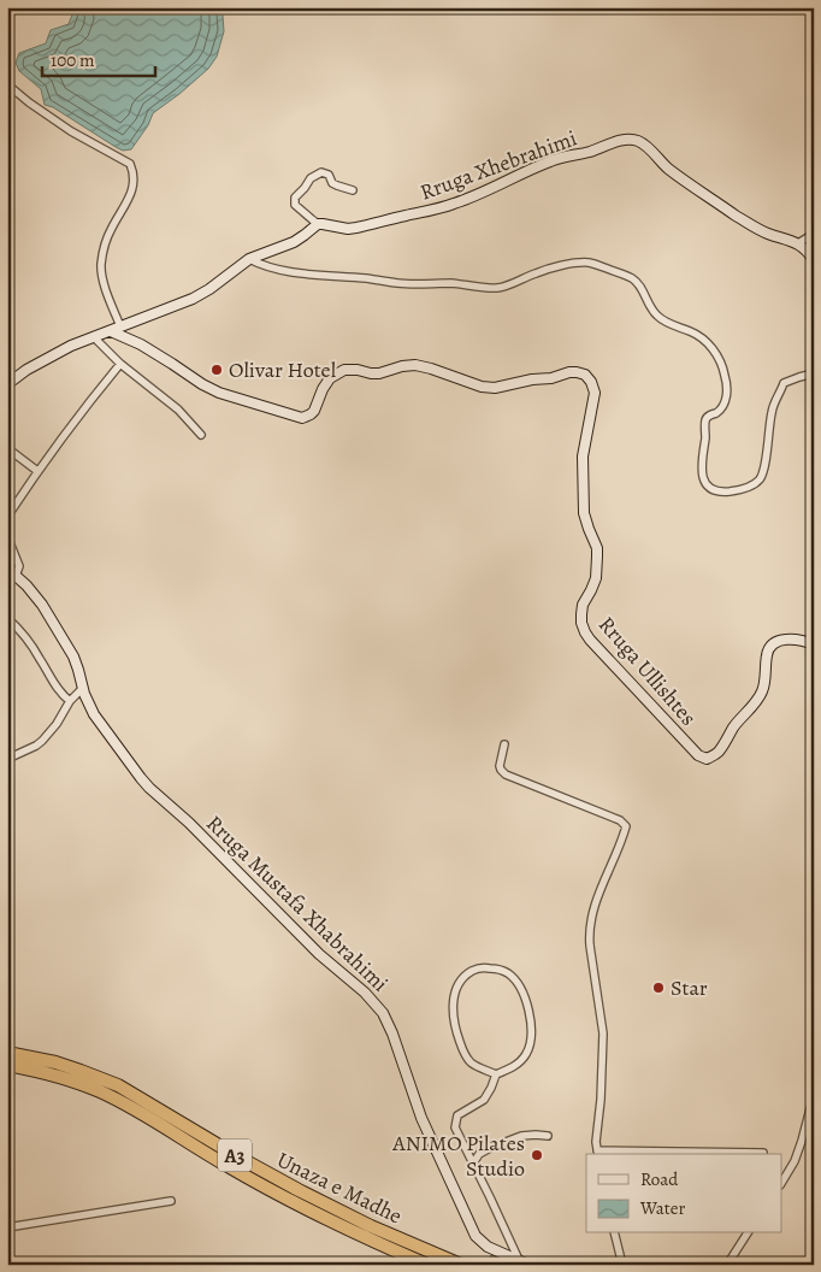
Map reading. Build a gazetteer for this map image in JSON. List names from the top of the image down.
{
  "streets": {
    "highway": ["A3", "Unaza e Madhe"],
    "street": ["Rruga Xhebrahimi", "Rruga Ullishtes", "Rruga Mustafa Xhabrahimi"]
  },
  "places": ["Olivar Hotel", "Star", "ANIMO Pilates Studio"],
  "legend": ["Road", "Water"],
  "scale_bar": "100 m"
}
